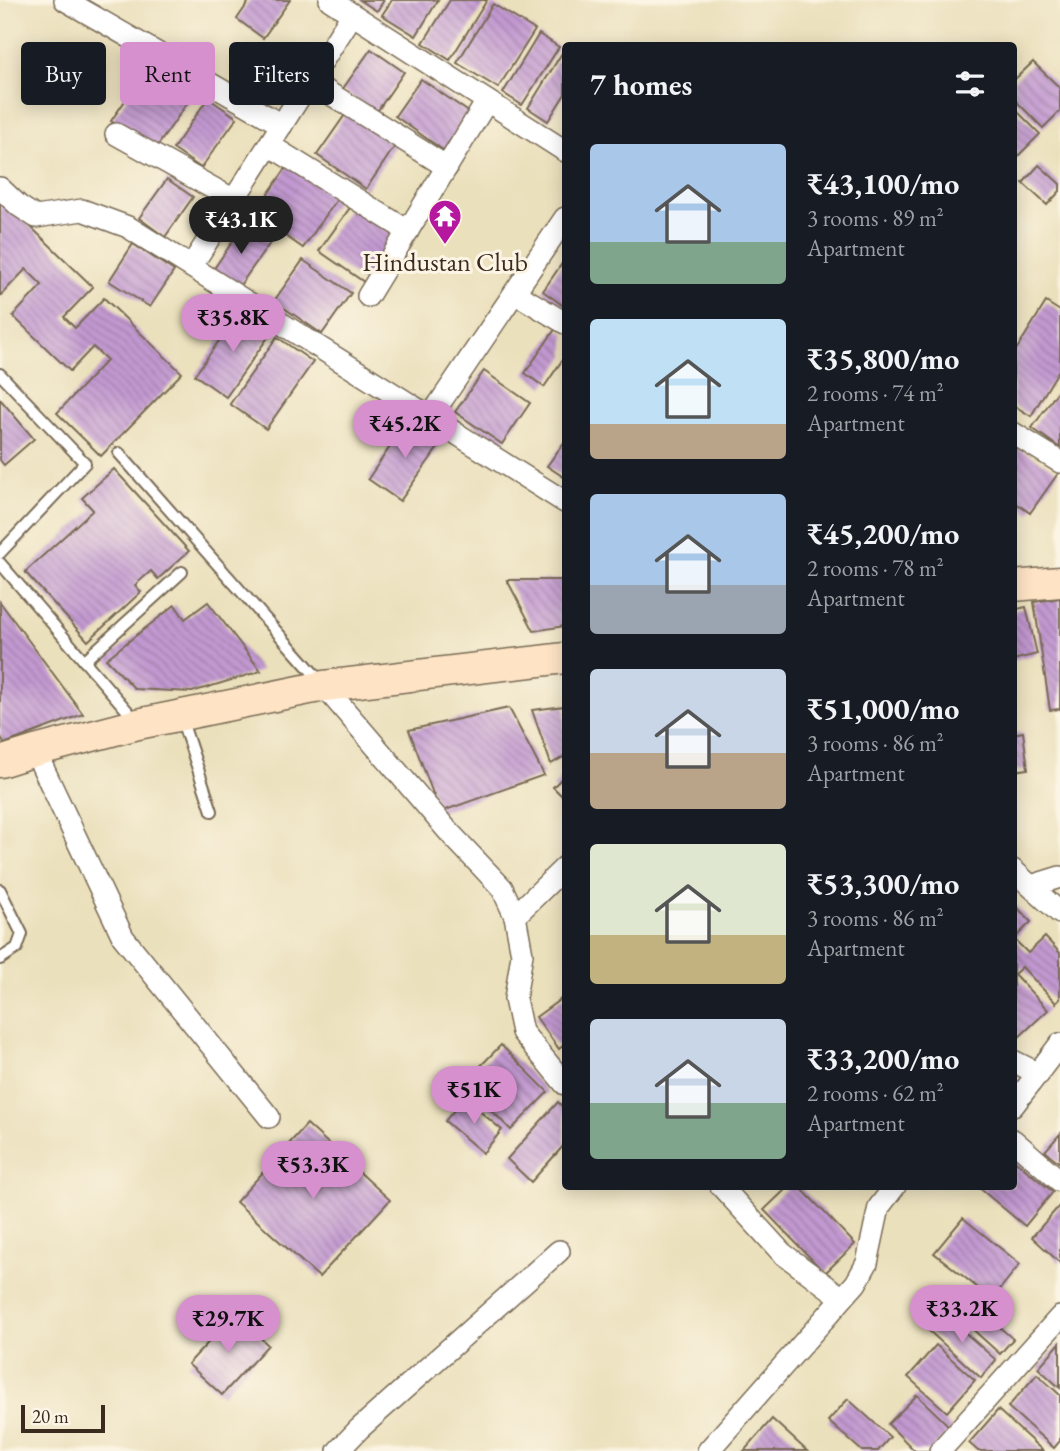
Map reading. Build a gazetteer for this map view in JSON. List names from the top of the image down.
{
  "places": {
    "temple": ["Hindustan Club"]
  },
  "scale_bar": "20 m",
  "page": {
    "chip": ["Buy", "Rent", "Filters"],
    "heading": "7 homes",
    "list": [
      {
        "name": "₹43,100/mo",
        "note": "3 rooms · 89 m² · Apartment"
      },
      {
        "name": "₹35,800/mo",
        "note": "2 rooms · 74 m² · Apartment"
      },
      {
        "name": "₹45,200/mo",
        "note": "2 rooms · 78 m² · Apartment"
      },
      {
        "name": "₹51,000/mo",
        "note": "3 rooms · 86 m² · Apartment"
      },
      {
        "name": "₹53,300/mo",
        "note": "3 rooms · 86 m² · Apartment"
      },
      {
        "name": "₹33,200/mo",
        "note": "2 rooms · 62 m² · Apartment"
      }
    ],
    "price": [
      "₹43.1K",
      "₹35.8K",
      "₹45.2K",
      "₹51K",
      "₹53.3K",
      "₹33.2K",
      "₹29.7K"
    ],
    "scale": "20 m"
  }
}
